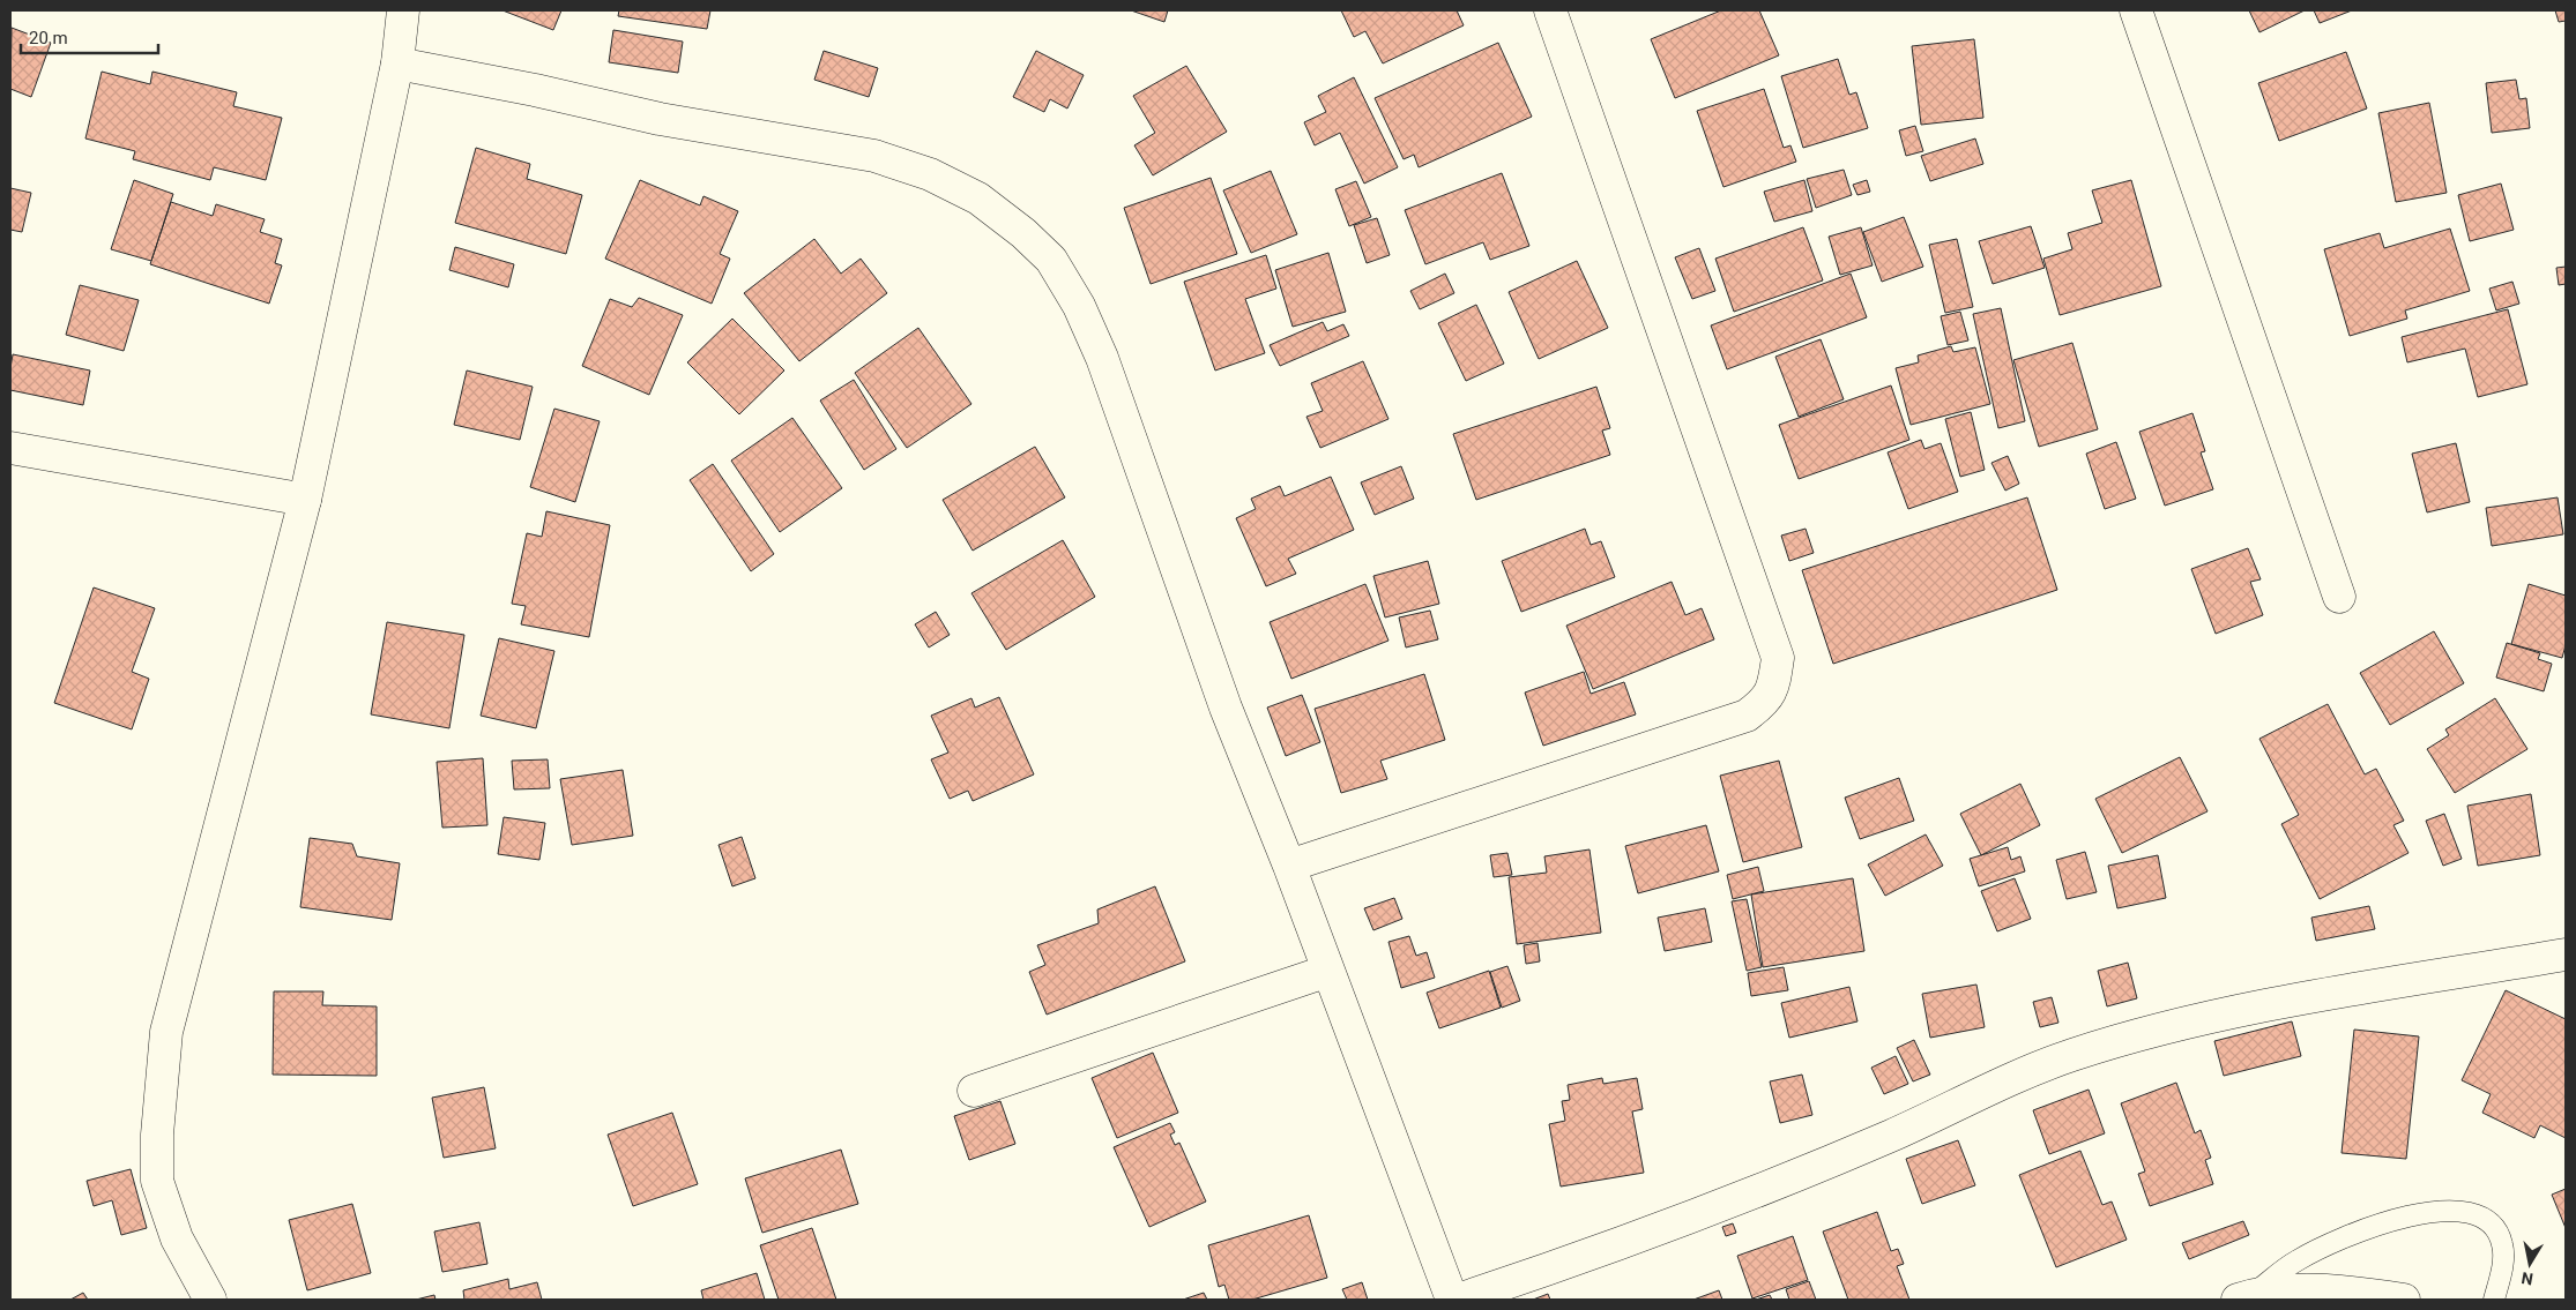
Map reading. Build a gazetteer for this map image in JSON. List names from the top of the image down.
{
  "scale_bar": "20 m",
  "north": "bottom"
}
